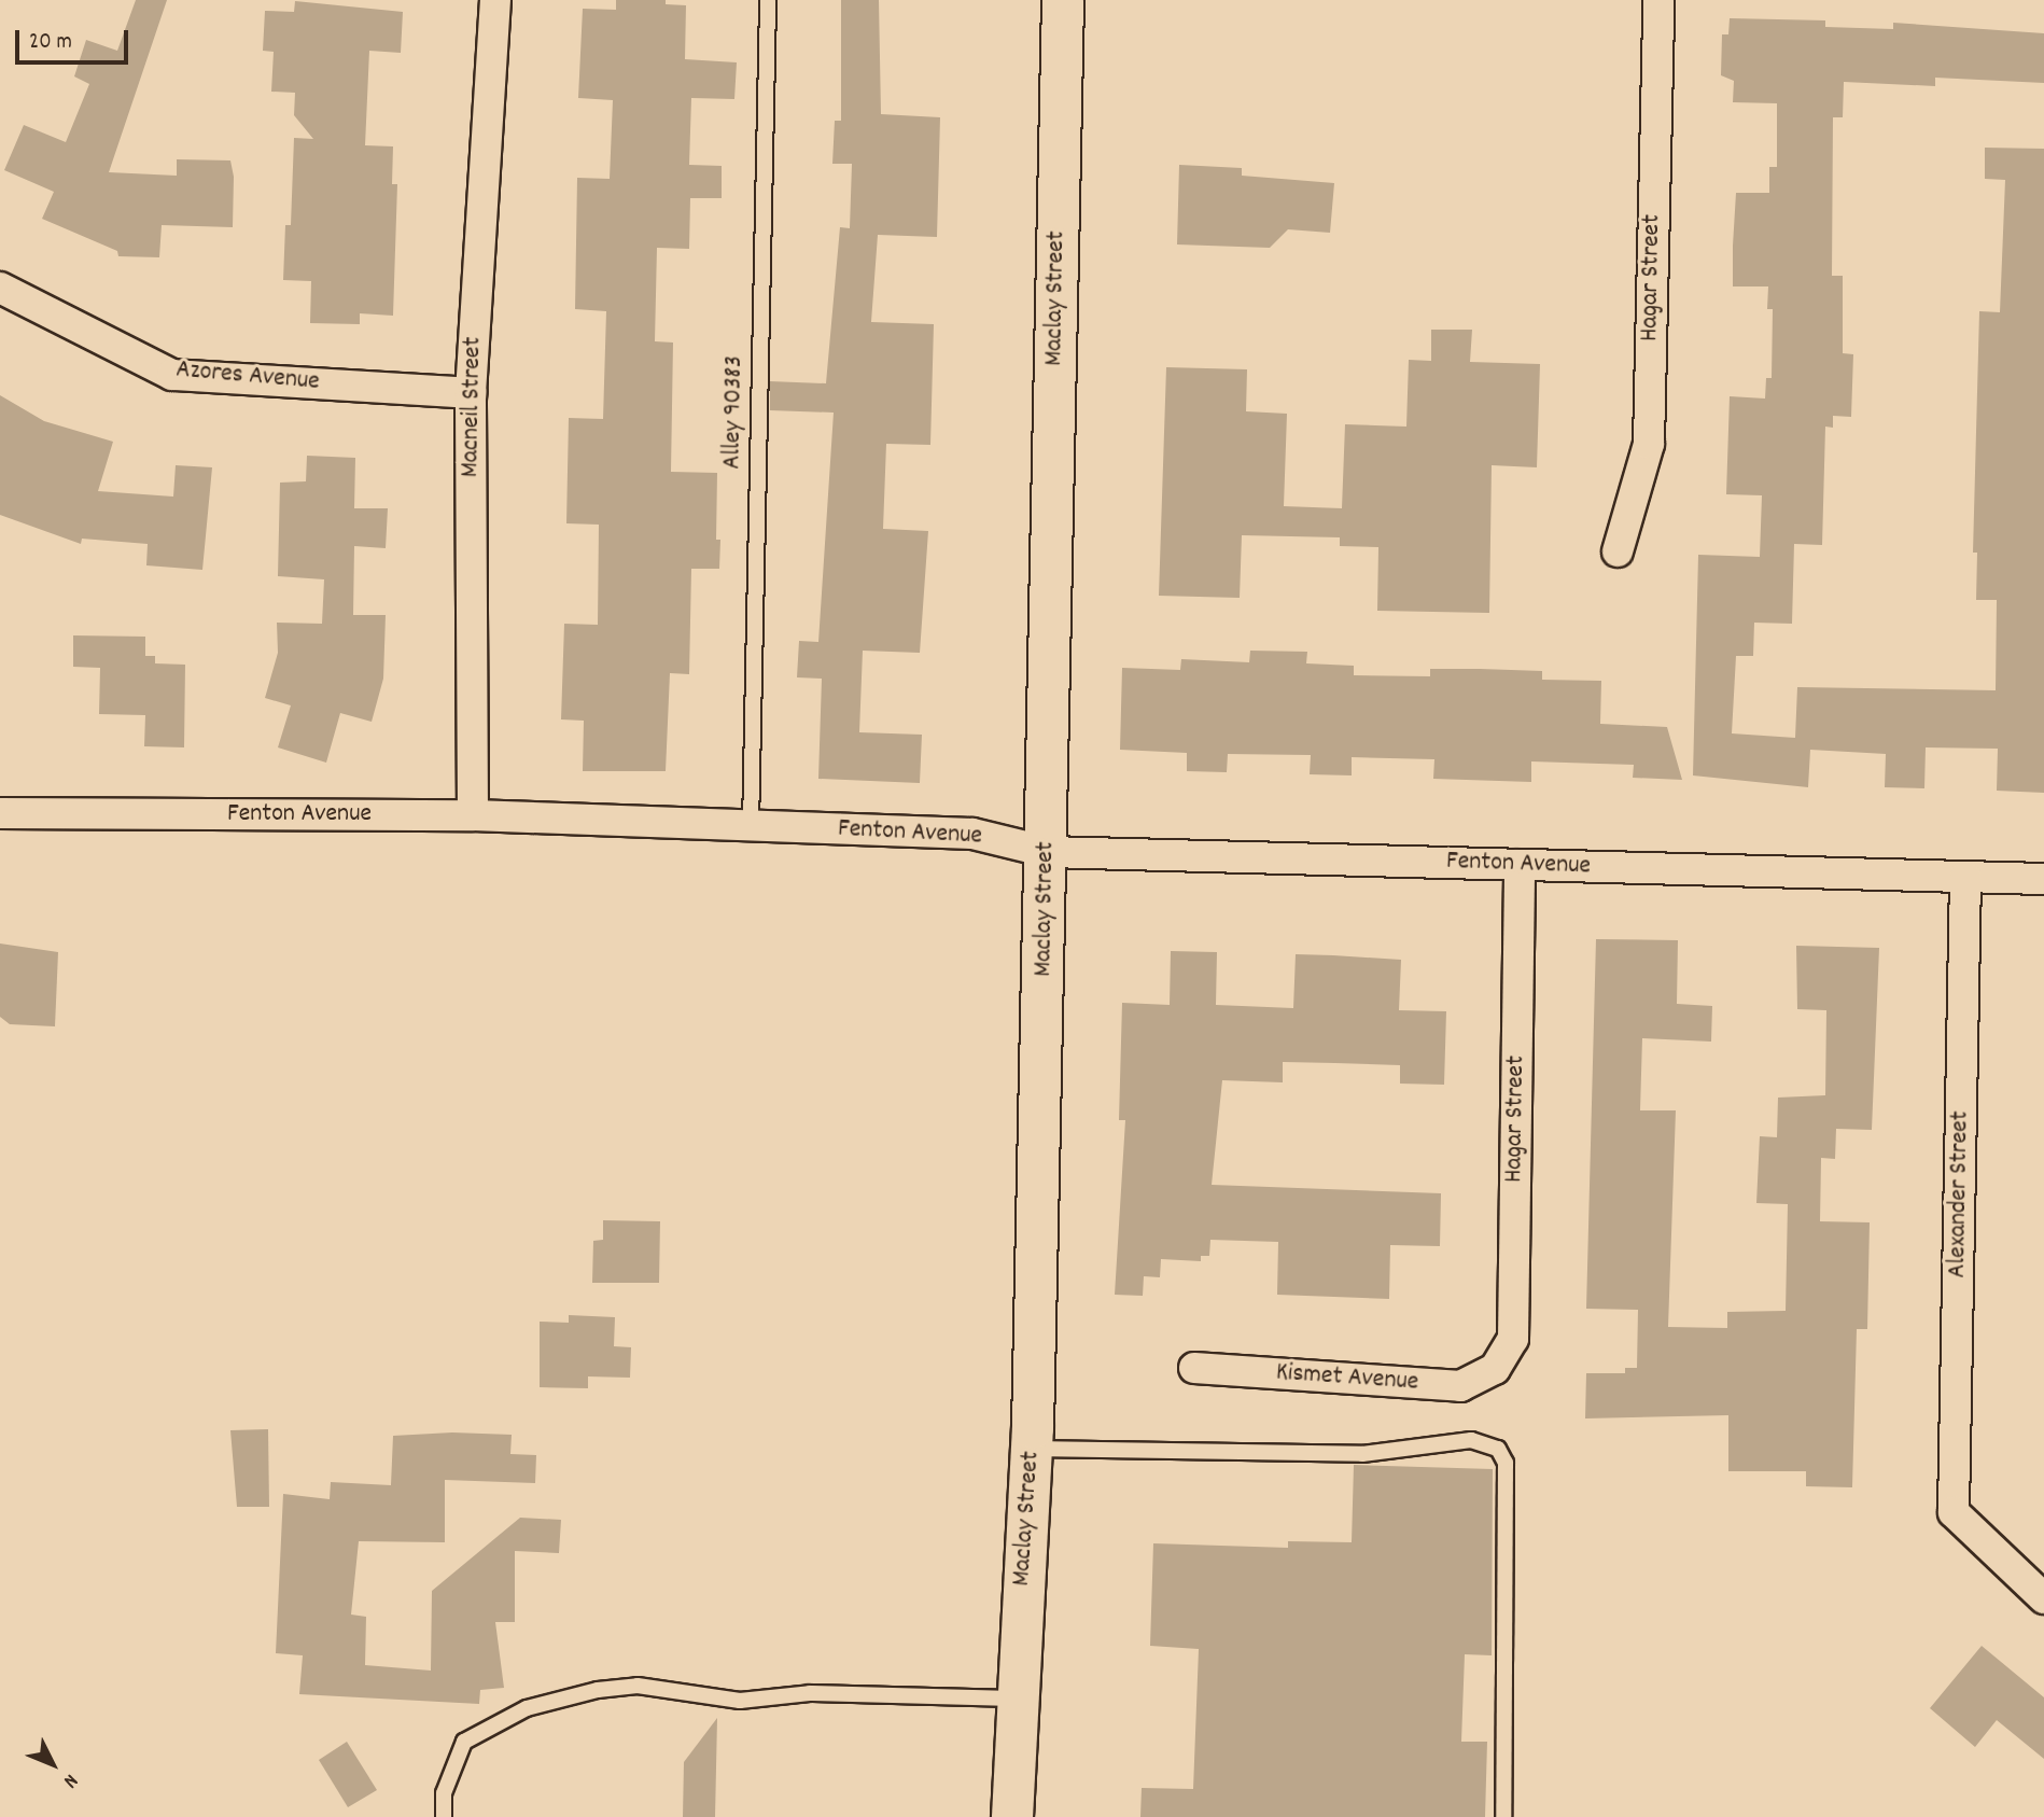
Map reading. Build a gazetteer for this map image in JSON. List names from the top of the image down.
{
  "streets": {
    "street": [
      "Hagar Street",
      "Maclay Street",
      "Azores Avenue",
      "Macneil Street",
      "Fenton Avenue",
      "Alexander Street",
      "Kismet Avenue"
    ],
    "lane": ["Alley 90383"]
  },
  "crossings": [
    ["Hagar Street", "Fenton Avenue"],
    ["Hagar Street", "Kismet Avenue"],
    ["Maclay Street", "Fenton Avenue"],
    ["Azores Avenue", "Macneil Street"],
    ["Macneil Street", "Fenton Avenue"],
    ["Alley 90383", "Fenton Avenue"],
    ["Fenton Avenue", "Alexander Street"]
  ],
  "scale_bar": "20 m",
  "north": "bottom right"
}
